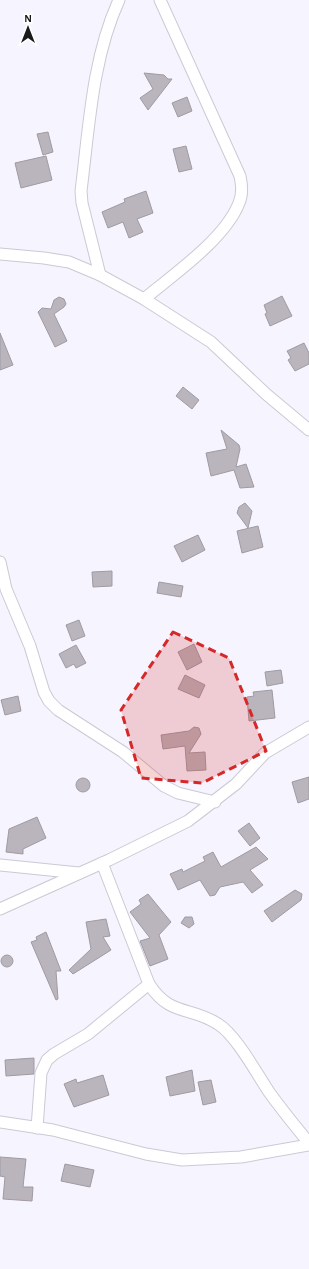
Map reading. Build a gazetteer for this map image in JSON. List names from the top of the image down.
{
  "north": "top"
}
